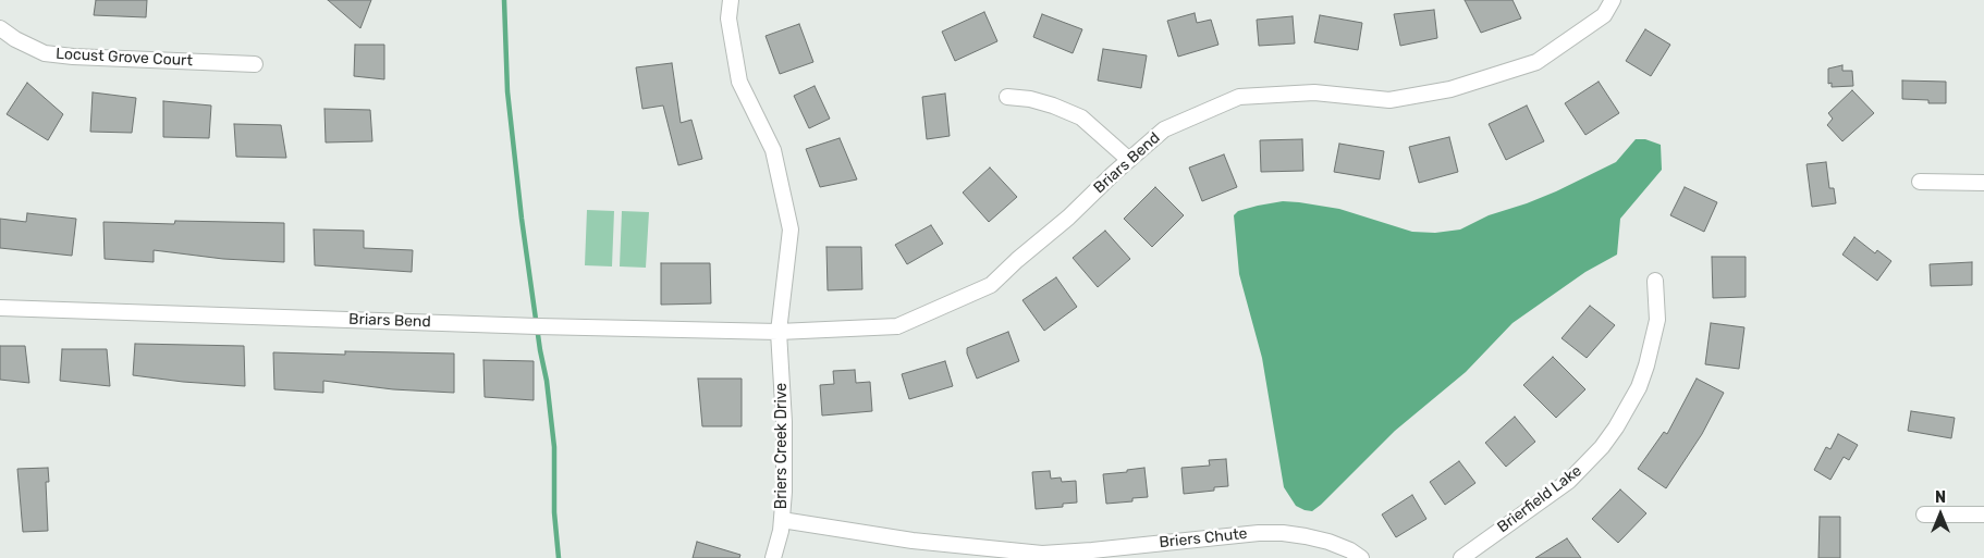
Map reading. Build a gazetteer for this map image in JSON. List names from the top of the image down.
{
  "streets": {
    "street": [
      "Locust Grove Court",
      "Briars Bend",
      "Briers Creek Drive",
      "Brierfield Lake",
      "Briers Chute"
    ]
  },
  "crossings": [
    ["Briars Bend", "Briers Creek Drive"],
    ["Briers Creek Drive", "Briers Chute"]
  ],
  "north": "top"
}
